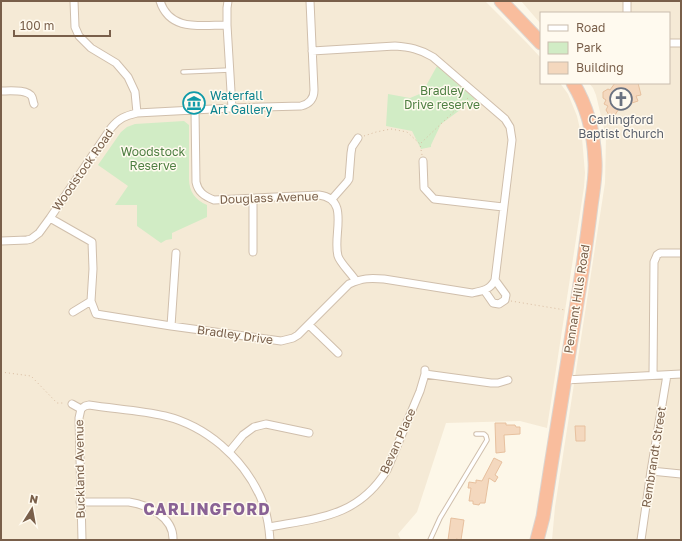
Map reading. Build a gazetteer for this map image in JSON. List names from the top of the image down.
{
  "streets": {
    "highway": ["Pennant Hills Road"],
    "street": [
      "Woodstock Road",
      "Douglass Avenue",
      "Bradley Drive",
      "Bevan Place",
      "Rembrandt Street",
      "Buckland Avenue"
    ]
  },
  "crossings": [
    ["Woodstock Road", "Douglass Avenue"],
    ["Douglass Avenue", "Bradley Drive"]
  ],
  "districts": ["CARLINGFORD"],
  "parks": ["Bradley Drive reserve", "Woodstock Reserve"],
  "places": {
    "church": ["Carlingford Baptist Church"],
    "museum": ["Waterfall Art Gallery"]
  },
  "legend": ["Road", "Park", "Building"],
  "scale_bar": "100 m",
  "north": "top"
}
